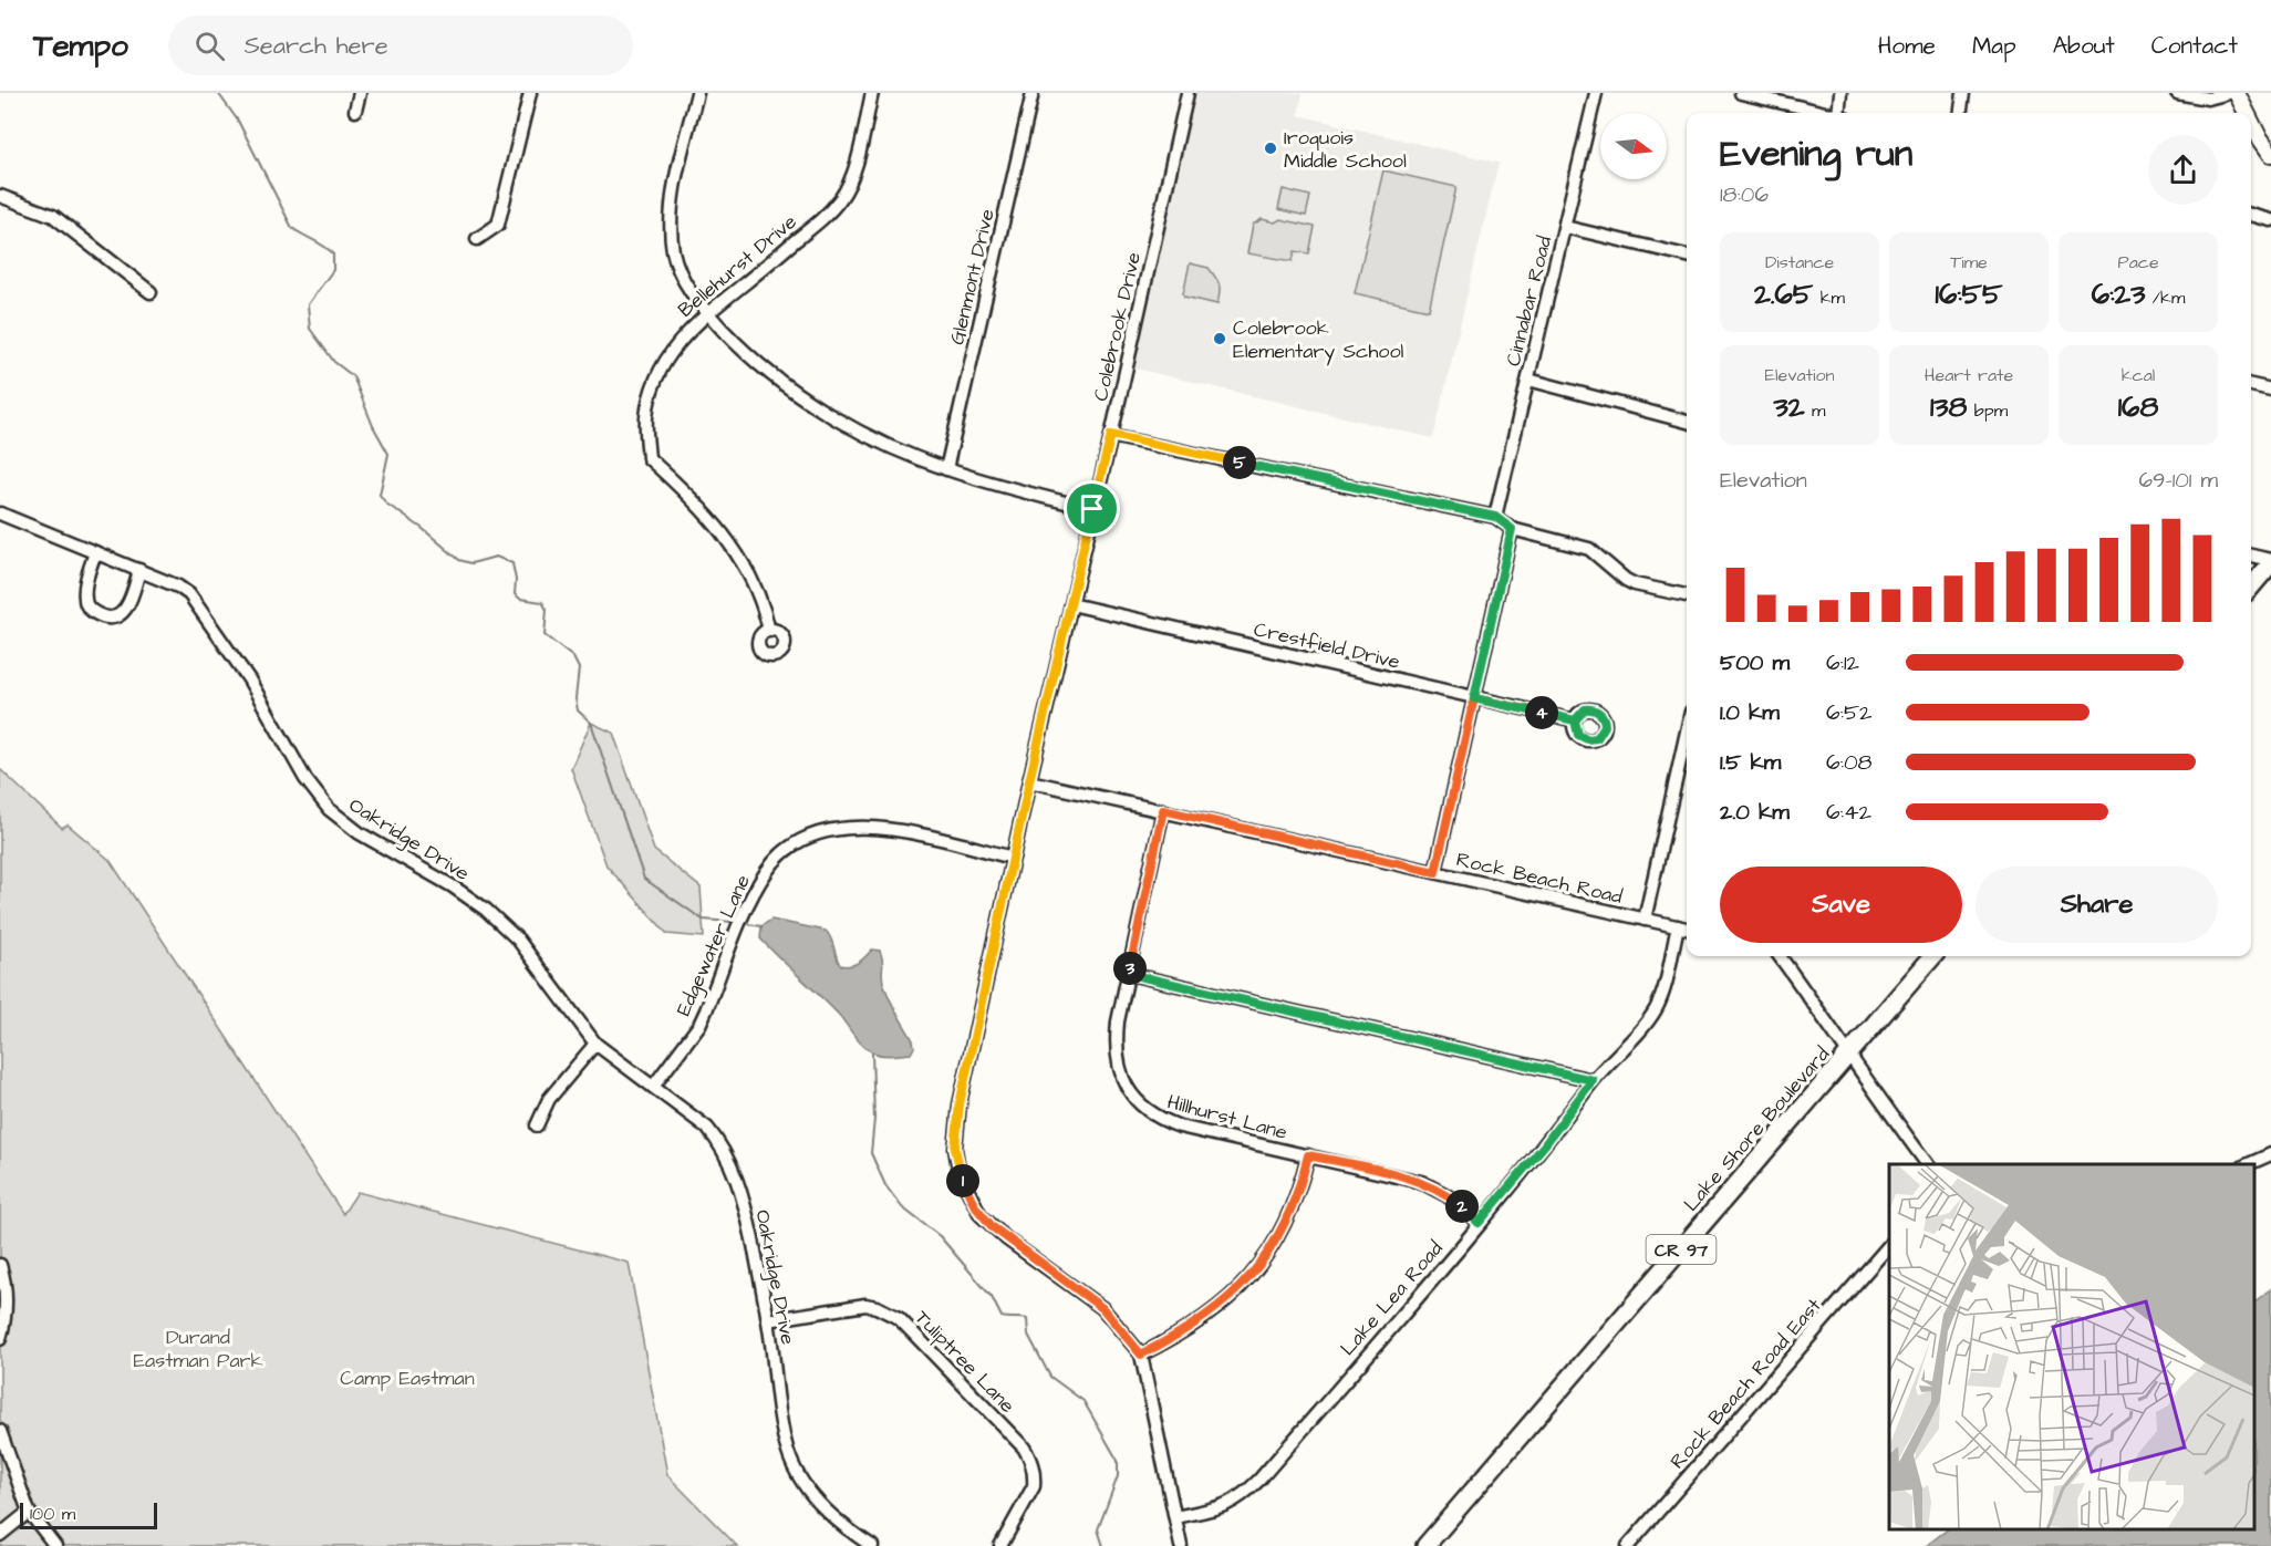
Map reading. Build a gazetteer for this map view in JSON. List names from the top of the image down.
{
  "streets": {
    "main road": ["Lake Shore Boulevard", "CR 97"],
    "street": [
      "Bellehurst Drive",
      "Glenmont Drive",
      "Cinnabar Road",
      "Colebrook Drive",
      "Crestfield Drive",
      "Oakridge Drive",
      "Rock Beach Road",
      "Edgewater Lane",
      "Hillhurst Lane",
      "Lake Lea Road",
      "Tuliptree Lane",
      "Rock Beach Road East"
    ]
  },
  "crossings": [
    ["Colebrook Drive", "Crestfield Drive"],
    ["Colebrook Drive", "Rock Beach Road"],
    ["Colebrook Drive", "Edgewater Lane"],
    ["Colebrook Drive", "Lake Lea Road"],
    ["Oakridge Drive", "Edgewater Lane"],
    ["Oakridge Drive", "Tuliptree Lane"],
    ["Rock Beach Road", "Hillhurst Lane"],
    ["Rock Beach Road", "Lake Lea Road"],
    ["Hillhurst Lane", "Lake Lea Road"]
  ],
  "parks": ["Durand Eastman Park", "Camp Eastman"],
  "places": ["Iroquois Middle School", "Colebrook Elementary School"],
  "scale_bar": "100 m",
  "north": "right",
  "page": {
    "header": "Tempo",
    "search": "Search here",
    "nav": [
      "Home",
      "Map",
      "About",
      "Contact"
    ],
    "heading": ["Evening run", "18:06"],
    "stats": [
      ["Distance", "2.65 km"],
      ["Time", "16:55"],
      ["Pace", "6:23 /km"],
      ["Elevation", "32 m"],
      ["Heart rate", "138 bpm"],
      ["kcal", "168"]
    ],
    "pins": [
      "5",
      "4",
      "3",
      "1",
      "2"
    ],
    "chart": ["Elevation", "69–101 m"],
    "list": [
      {
        "name": "500 m",
        "note": "6:12"
      },
      {
        "name": "1.0 km",
        "note": "6:52"
      },
      {
        "name": "1.5 km",
        "note": "6:08"
      },
      {
        "name": "2.0 km",
        "note": "6:42"
      }
    ],
    "buttons": ["Save", "Share"],
    "scale": "100 m"
  }
}
